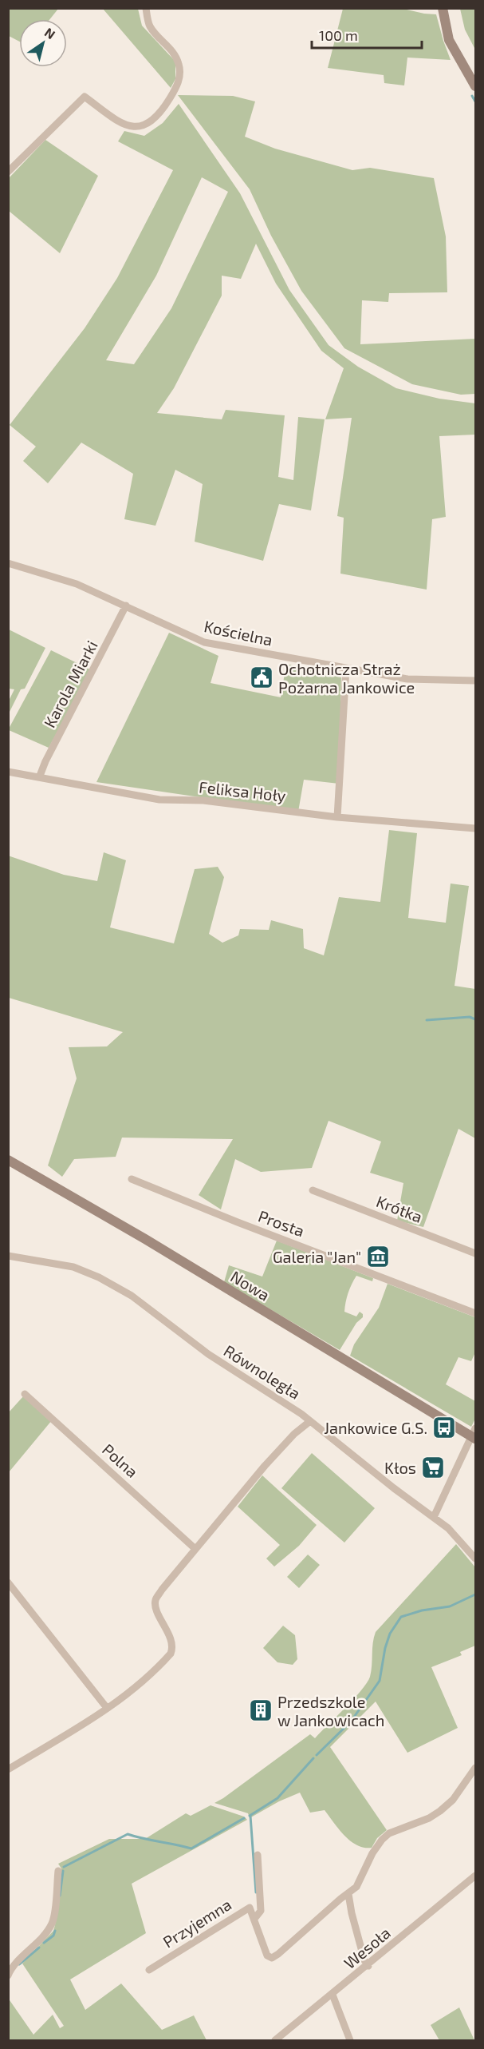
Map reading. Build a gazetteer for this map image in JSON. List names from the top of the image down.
{
  "streets": {
    "street": [
      "Kościelna",
      "Karola Miarki",
      "Feliksa Hoły",
      "Krótka",
      "Prosta",
      "Nowa",
      "Równoległa",
      "Polna",
      "Przyjemna",
      "Wesoła"
    ]
  },
  "crossings": [
    ["Kościelna", "Karola Miarki"],
    ["Karola Miarki", "Feliksa Hoły"]
  ],
  "places": {
    "public building": ["Ochotnicza Straż Pożarna Jankowice"],
    "museum": ["Galeria \"Jan\""],
    "bus stop": ["Jankowice G.S."],
    "supermarket": ["Kłos"],
    "building": ["Przedszkole w Jankowicach"]
  },
  "scale_bar": "100 m",
  "north": "top right"
}
